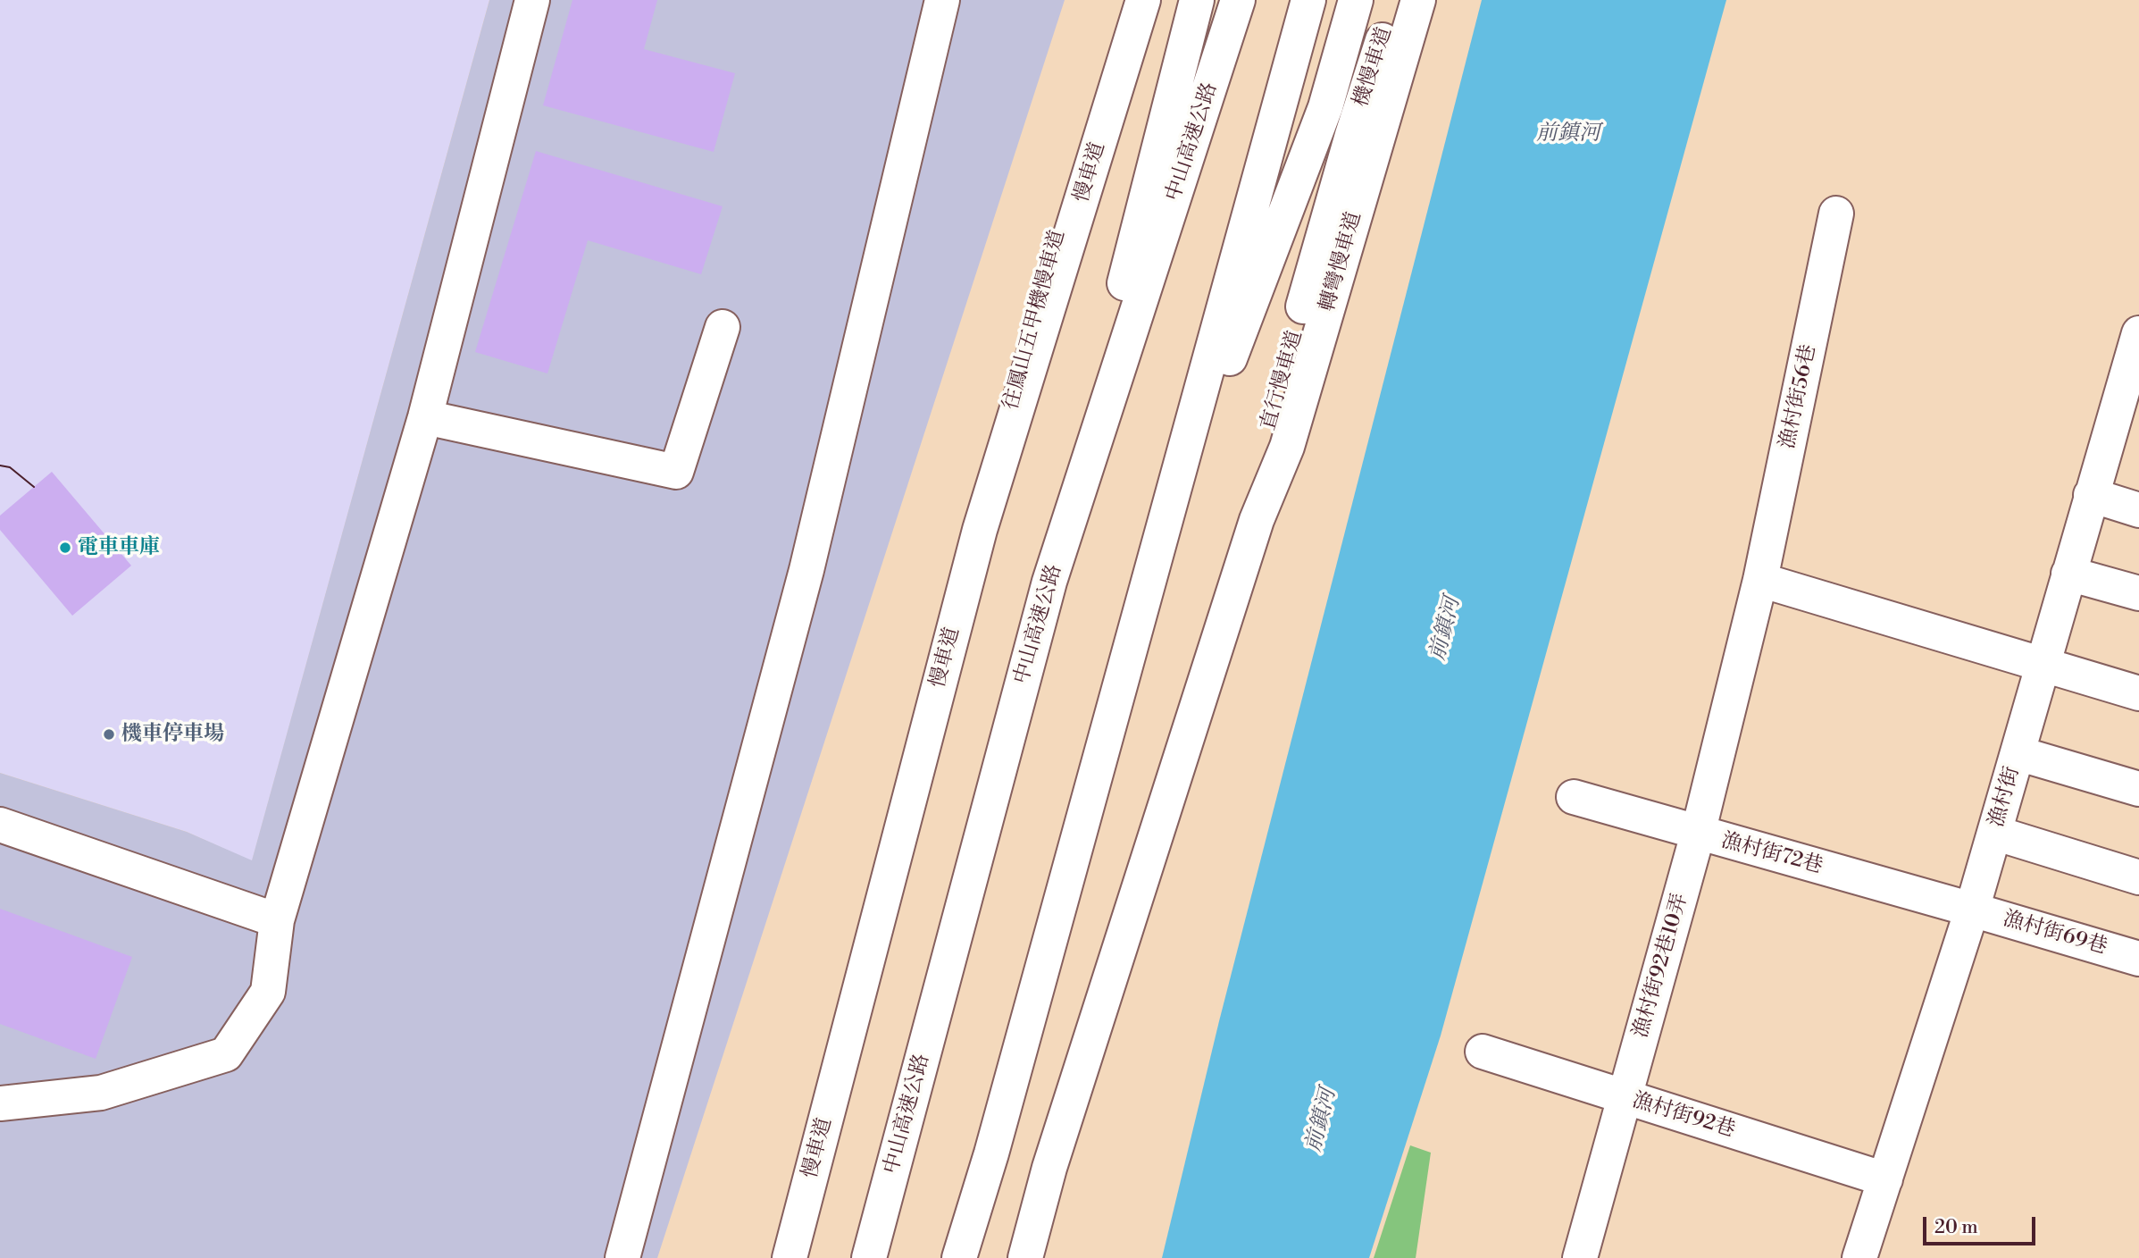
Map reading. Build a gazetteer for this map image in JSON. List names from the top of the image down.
{
  "streets": {
    "main road": [
      "機慢車道",
      "中山高速公路",
      "慢車道",
      "轉彎慢車道",
      "往鳳山五甲機慢車道",
      "直行慢車道",
      "漁村街56巷",
      "漁村街",
      "漁村街72巷",
      "漁村街69巷",
      "漁村街92巷10弄",
      "漁村街92巷"
    ]
  },
  "crossings": [
    ["機慢車道", "直行慢車道"],
    ["慢車道", "往鳳山五甲機慢車道"],
    ["轉彎慢車道", "直行慢車道"],
    ["漁村街56巷", "漁村街72巷"],
    ["漁村街56巷", "漁村街92巷10弄"],
    ["漁村街", "漁村街72巷"],
    ["漁村街", "漁村街69巷"],
    ["漁村街", "漁村街92巷"],
    ["漁村街72巷", "漁村街69巷"],
    ["漁村街72巷", "漁村街92巷10弄"],
    ["漁村街92巷10弄", "漁村街92巷"]
  ],
  "water": ["前鎮河"],
  "places": ["電車車庫", "機車停車場"],
  "scale_bar": "20 m"
}
